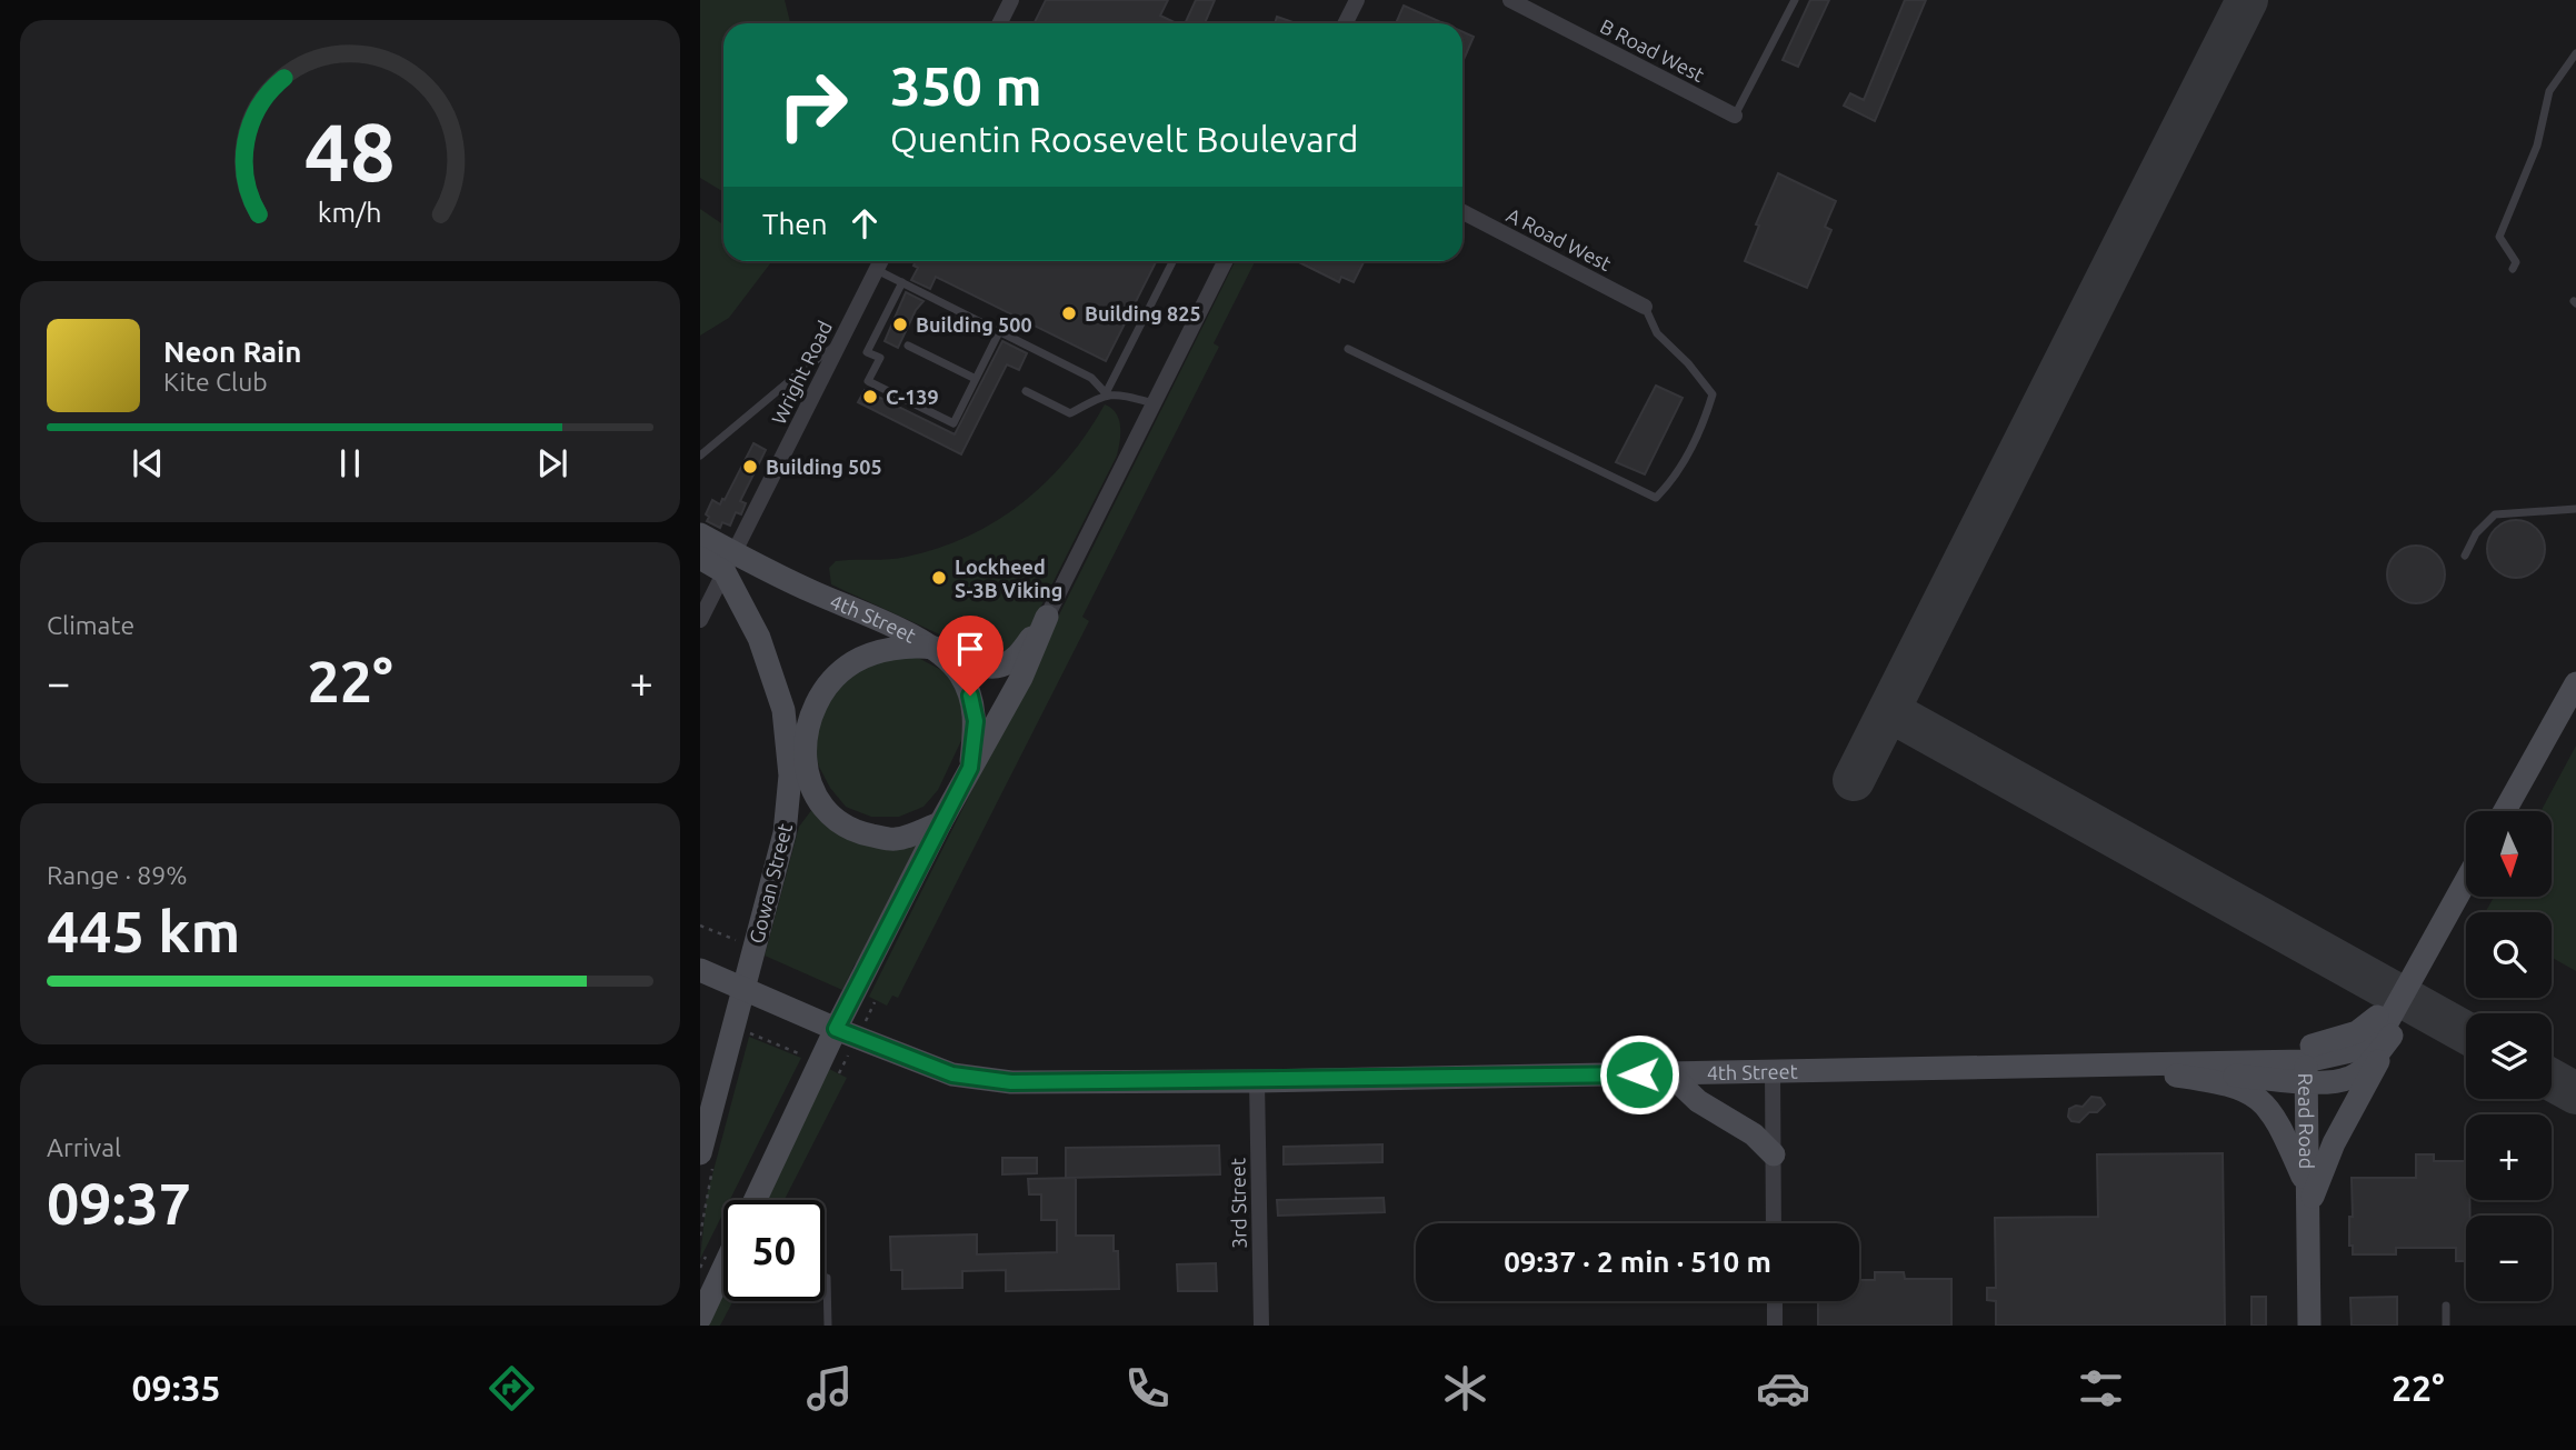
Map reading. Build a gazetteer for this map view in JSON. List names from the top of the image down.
{
  "streets": {
    "main road": ["4th Street", "Gowan Street", "Read Road"],
    "street": [
      "B Road West",
      "A Road West",
      "Wright Road",
      "3rd Street"
    ]
  },
  "crossings": [
    ["Wright Road", "4th Street"],
    ["Wright Road", "Gowan Street"],
    ["4th Street", "Gowan Street"],
    ["4th Street", "Read Road"],
    ["4th Street", "3rd Street"]
  ],
  "places": [
    "Building 825",
    "Building 500",
    "C-139",
    "Building 505",
    "Lockheed S-3B Viking"
  ],
  "north": "bottom",
  "page": {
    "turn": ["350 m", "Quentin Roosevelt Boulevard"],
    "then": "Then",
    "song": ["Neon Rain", "Kite Club"],
    "tile": [
      "Climate",
      ["Range · 89%", "445 km"],
      ["Arrival", "09:37"]
    ],
    "heat": ["−", "22°", "+"],
    "map_buttons": ["+", "−"],
    "limit": "50",
    "trip": "09:37 · 2 min · 510 m",
    "tabs": ["09:35", "22°"],
    "gauge": ["48", "km/h"]
  }
}
